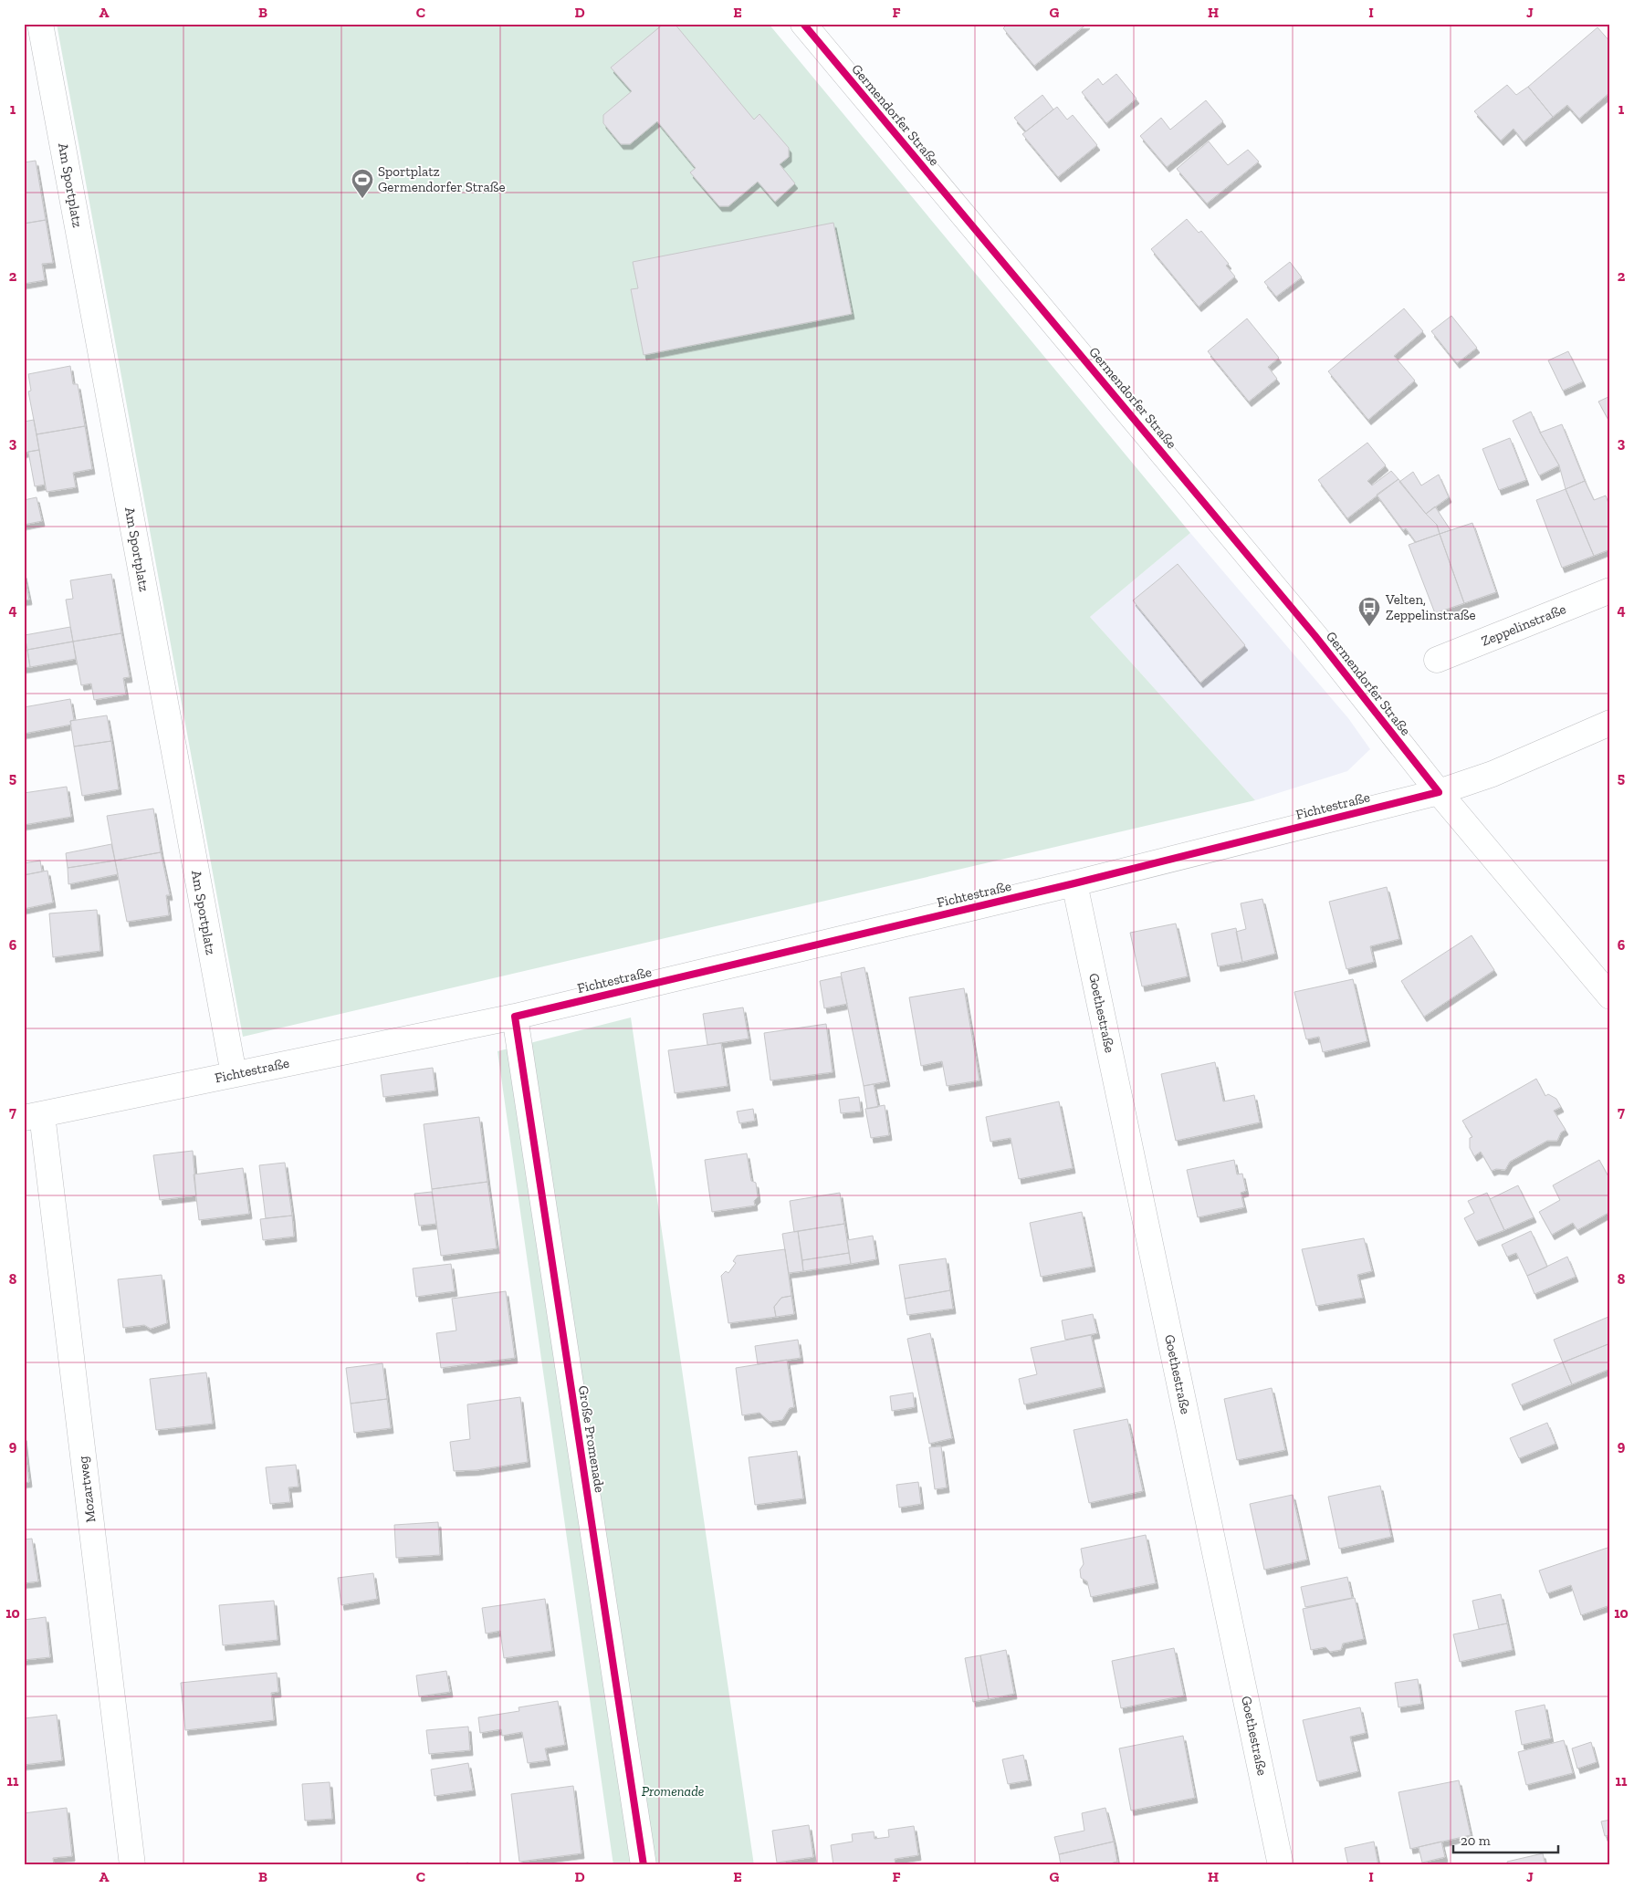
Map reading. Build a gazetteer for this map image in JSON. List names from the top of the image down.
{
  "streets": {
    "street": [
      "Germendorfer Straße",
      "Am Sportplatz",
      "Zeppelinstraße",
      "Fichtestraße",
      "Goethestraße",
      "Große Promenade",
      "Mozartweg"
    ]
  },
  "crossings": [
    ["Germendorfer Straße", "Fichtestraße"],
    ["Am Sportplatz", "Fichtestraße"],
    ["Fichtestraße", "Goethestraße"],
    ["Fichtestraße", "Große Promenade"],
    ["Fichtestraße", "Mozartweg"]
  ],
  "parks": ["Promenade"],
  "places": {
    "sports": ["Sportplatz Germendorfer Straße"],
    "bus stop": ["Velten, Zeppelinstraße"]
  },
  "scale_bar": "20 m",
  "grid": {
    "columns": [
      "A",
      "B",
      "C",
      "D",
      "E",
      "F",
      "G",
      "H",
      "I",
      "J"
    ],
    "rows": [
      "1",
      "2",
      "3",
      "4",
      "5",
      "6",
      "7",
      "8",
      "9",
      "10",
      "11"
    ]
  }
}
